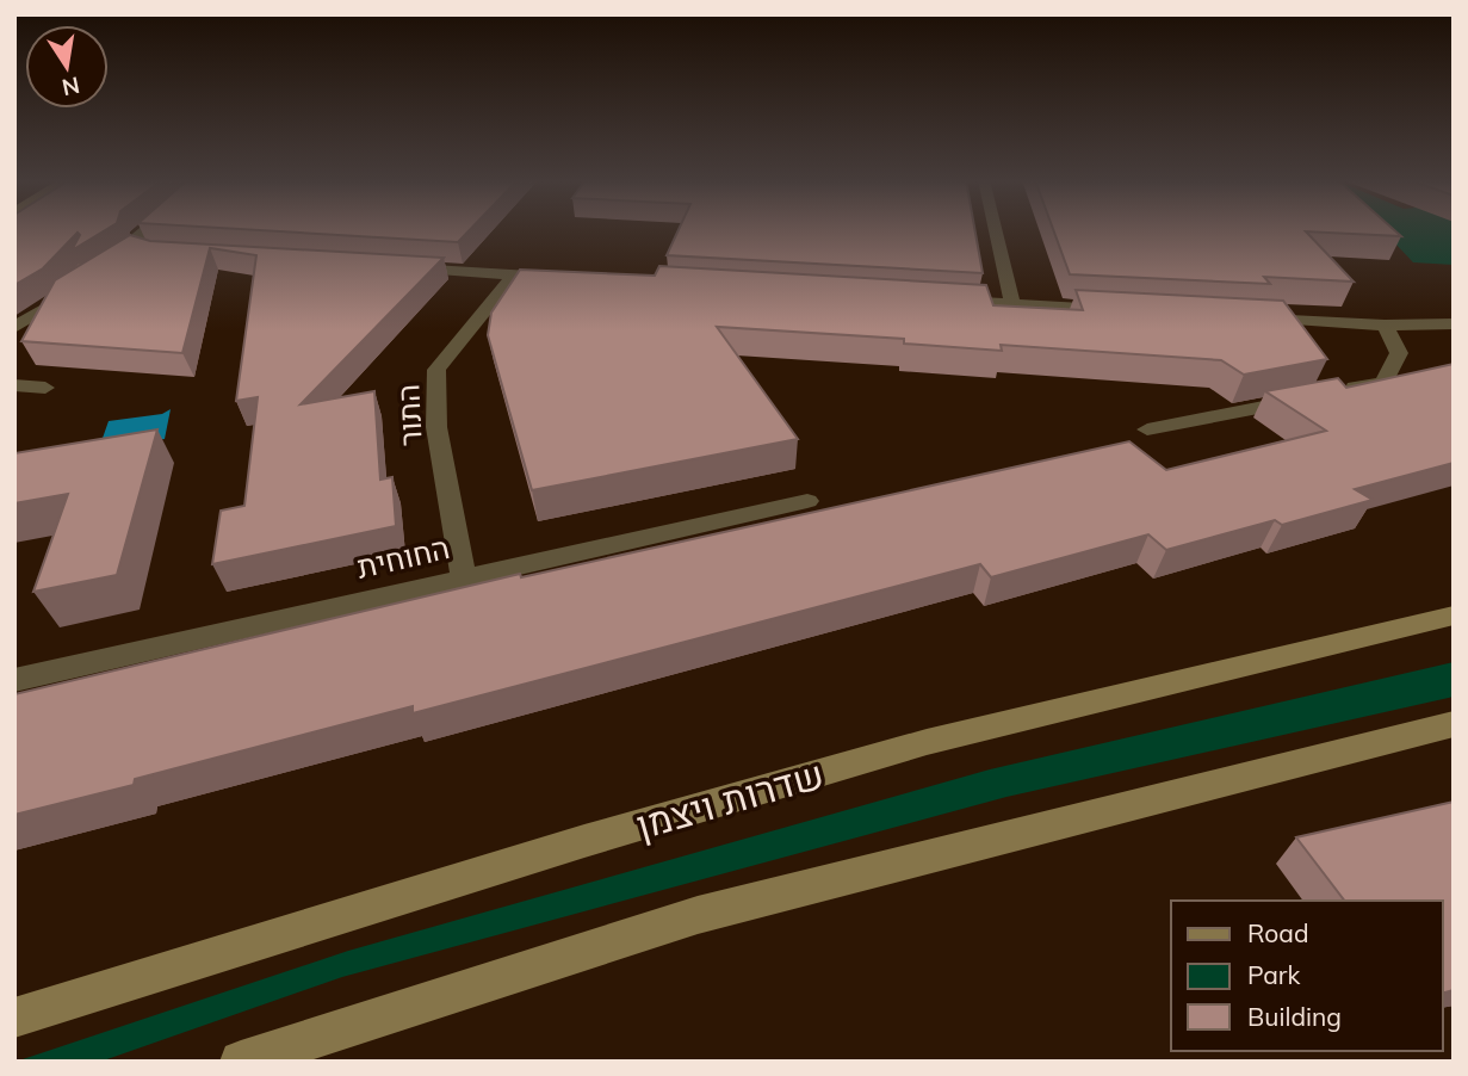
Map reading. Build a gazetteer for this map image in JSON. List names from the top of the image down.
{
  "streets": {
    "street": ["התור", "החוחית", "שדרות ויצמן"]
  },
  "crossings": [
    ["התור", "החוחית"]
  ],
  "legend": ["Road", "Park", "Building"],
  "north": "bottom"
}
